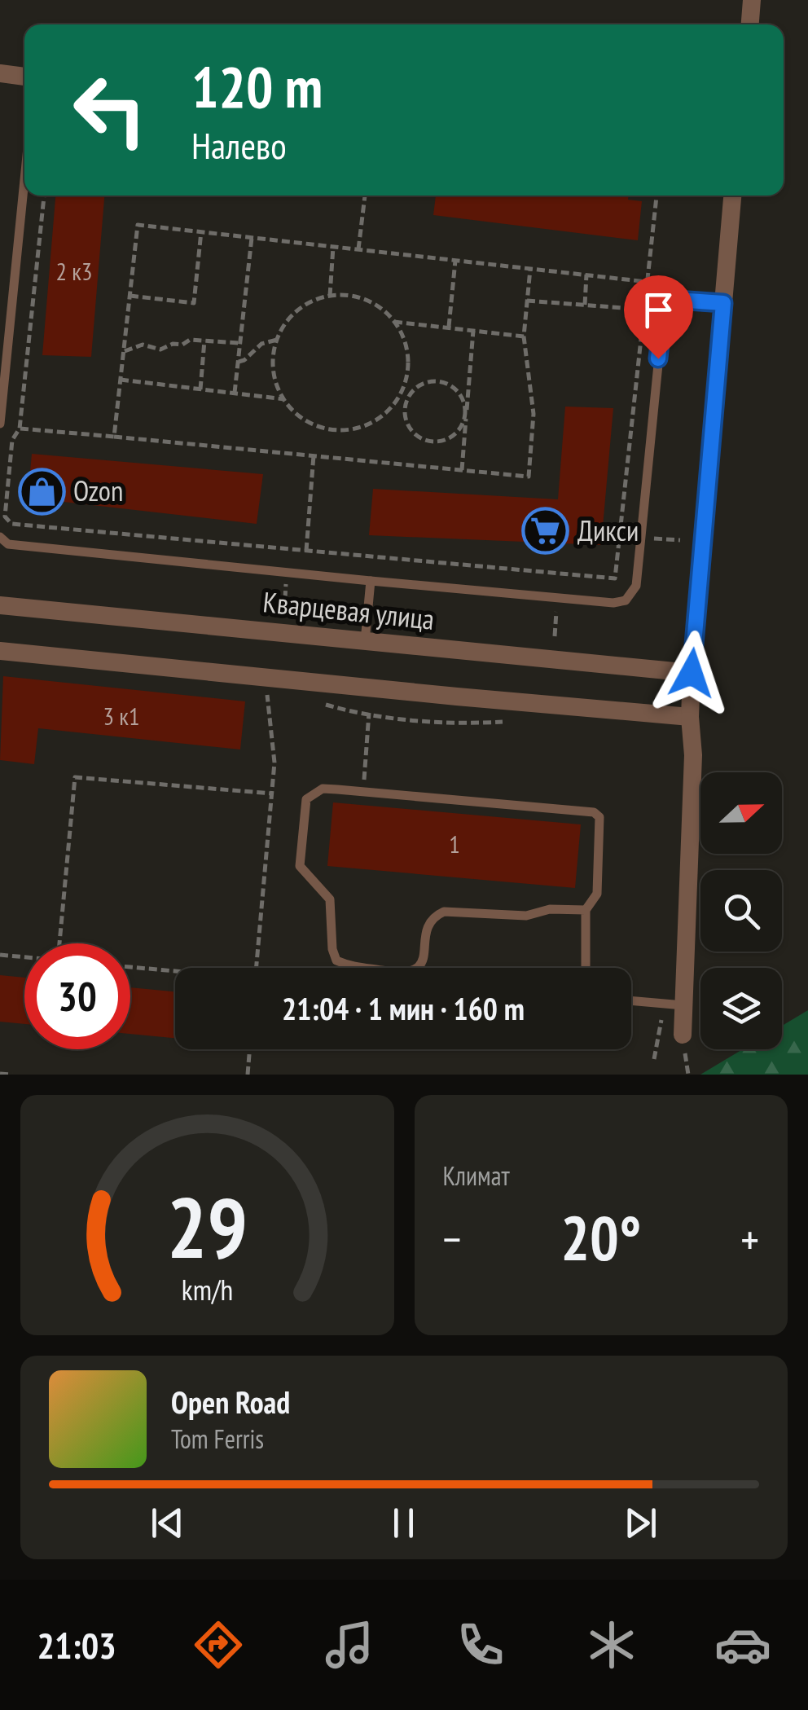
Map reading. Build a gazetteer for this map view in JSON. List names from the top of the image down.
{
  "streets": {
    "street": ["Кварцевая улица"]
  },
  "places": {
    "shop": ["Ozon"],
    "supermarket": ["Дикси"]
  },
  "house_numbers": ["2 к3", "3 к1", "1"],
  "north": "right",
  "page": {
    "turn": ["120 m", "Налево"],
    "limit": "30",
    "trip": "21:04 · 1 мин · 160 m",
    "tile": "Климат",
    "heat": ["−", "20°", "+"],
    "song": ["Open Road", "Tom Ferris"],
    "tabs": "21:03",
    "gauge": ["29", "km/h"]
  }
}
